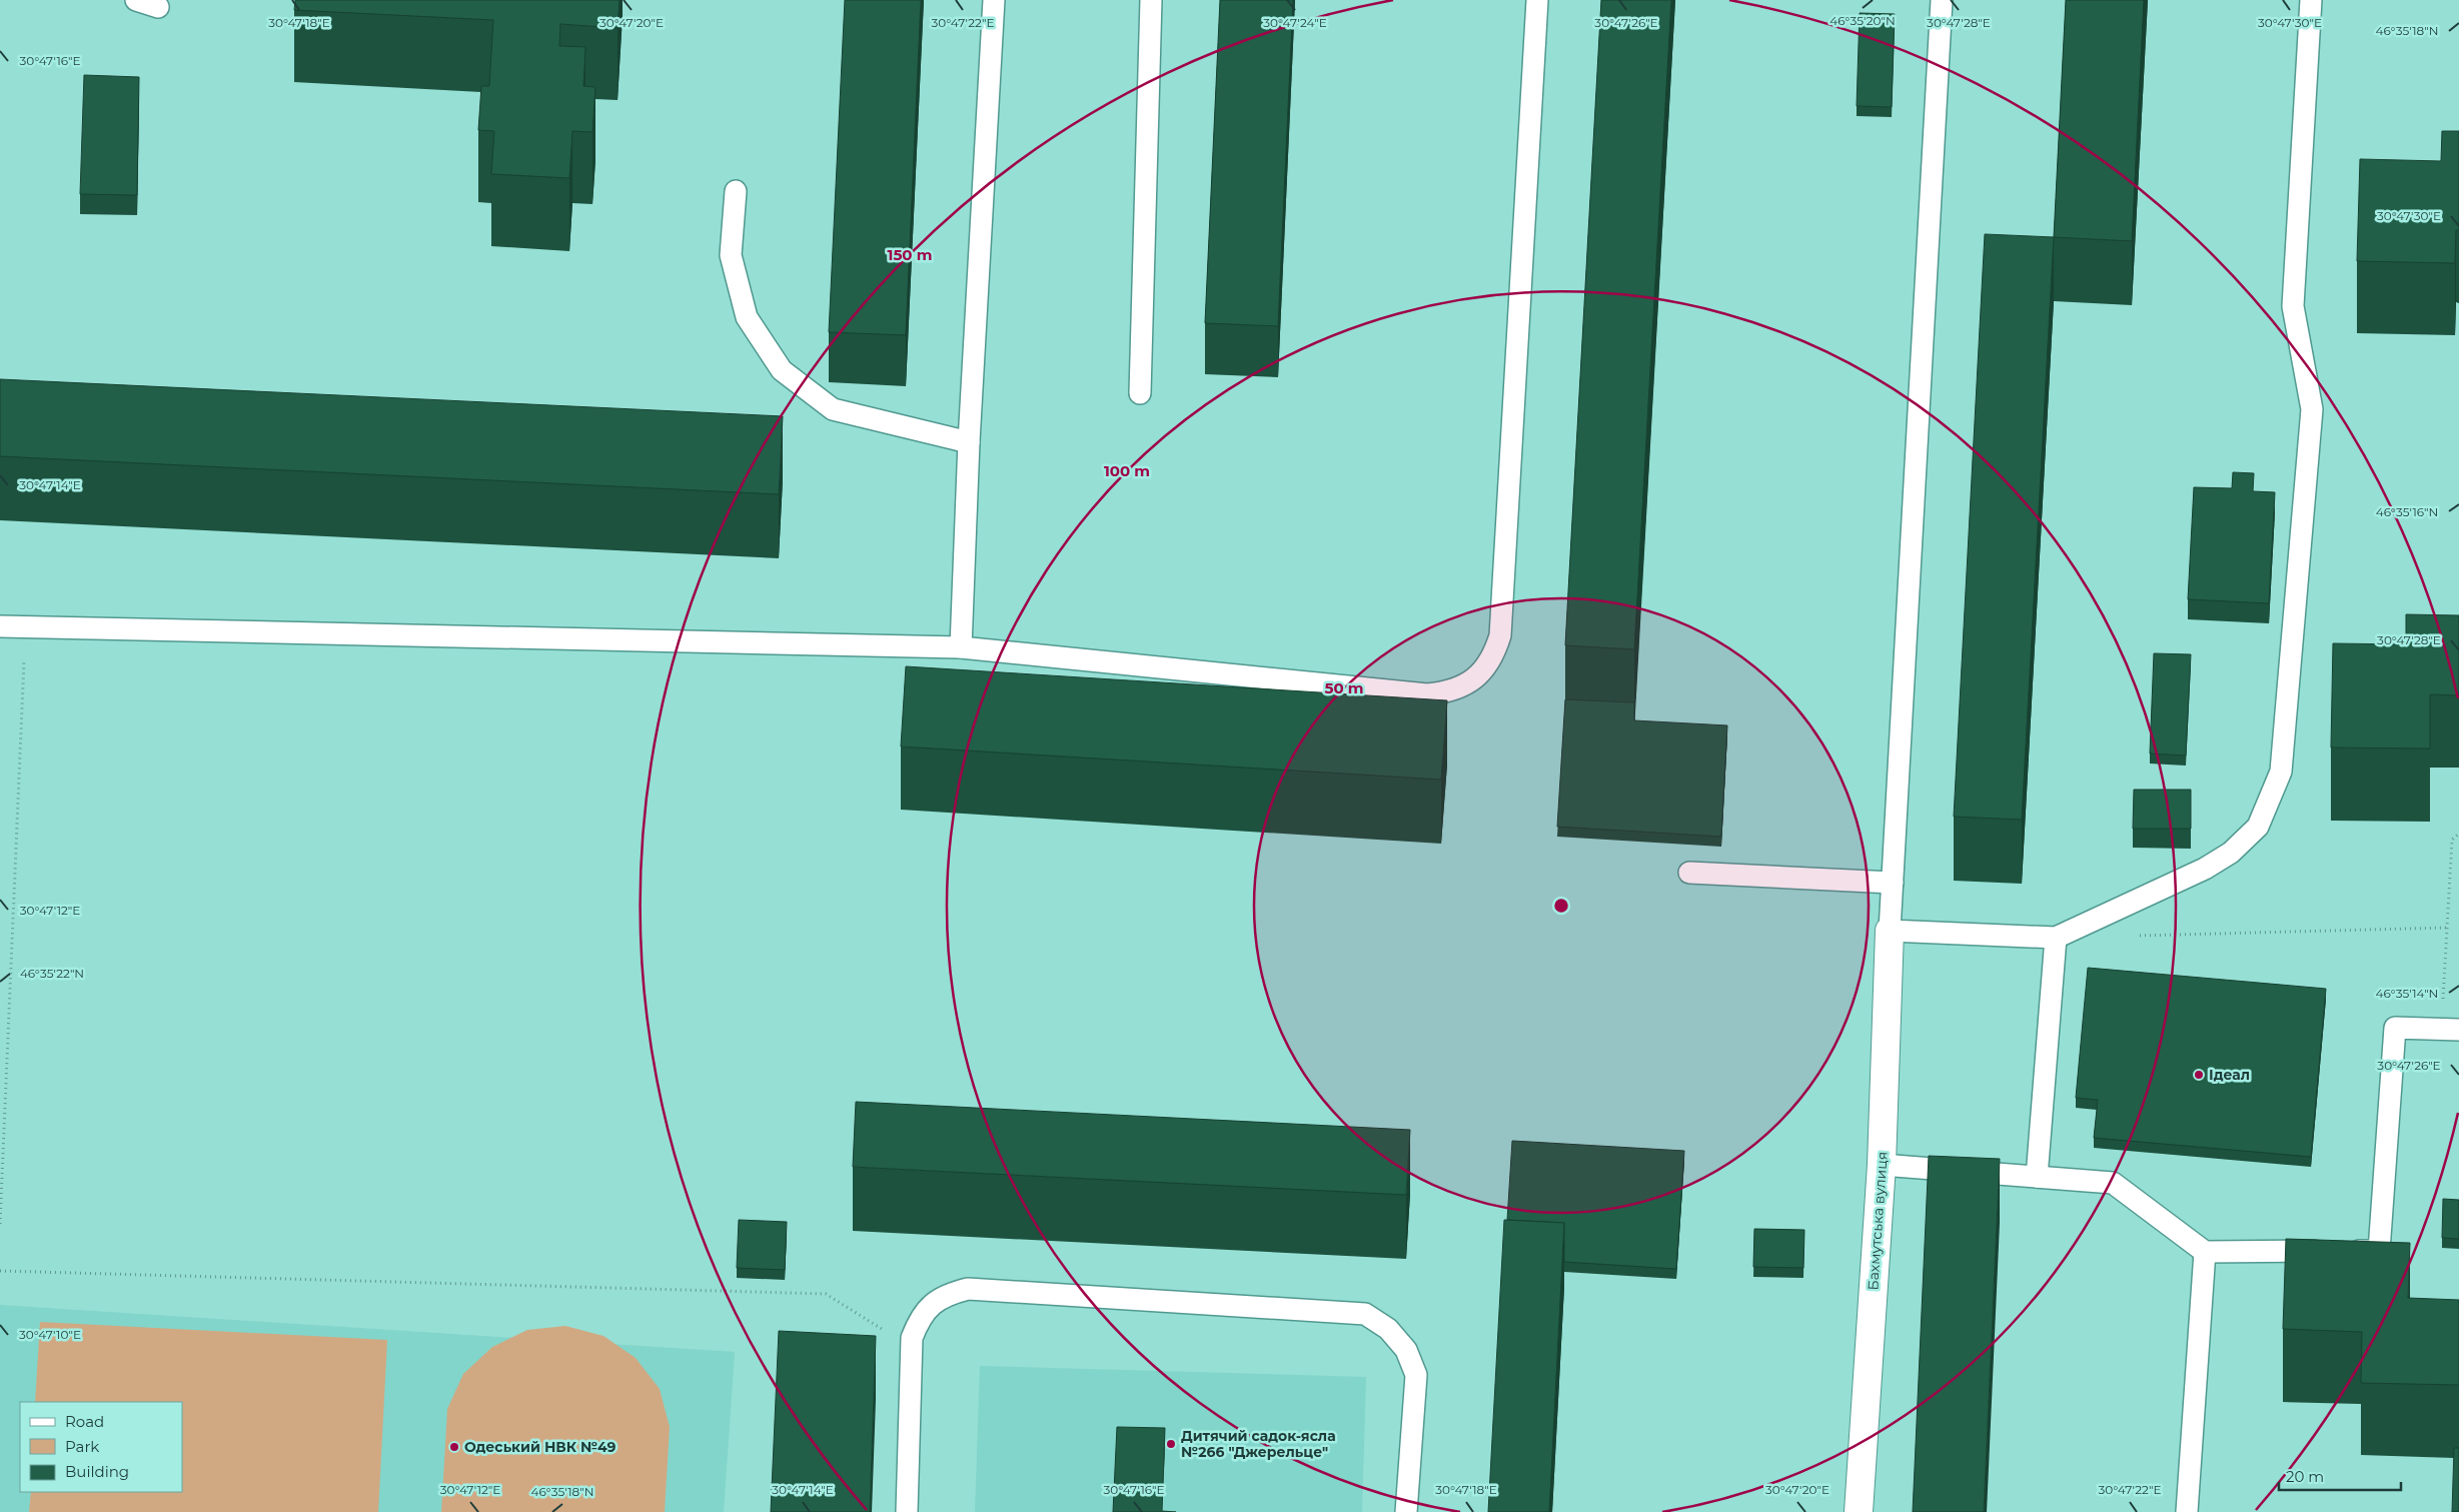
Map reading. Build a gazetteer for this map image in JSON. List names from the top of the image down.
{
  "streets": {
    "street": ["Бахмутська вулиця"]
  },
  "places": ["Ідеал", "Дитячий садок-ясла №266 \"Джерельце\"", "Одеський НВК №49"],
  "legend": ["Road", "Park", "Building"],
  "scale_bar": "20 m",
  "coordinates": [
    "46°35'20\"N",
    "30°47'24\"E",
    "30°47'26\"E",
    "30°47'18\"E",
    "30°47'20\"E",
    "30°47'22\"E",
    "30°47'28\"E",
    "30°47'30\"E",
    "46°35'18\"N",
    "30°47'16\"E",
    "30°47'14\"E",
    "46°35'16\"N",
    "30°47'12\"E",
    "46°35'22\"N",
    "46°35'14\"N",
    "30°47'10\"E"
  ],
  "rings": ["150 m", "100 m", "50 m"]
}
